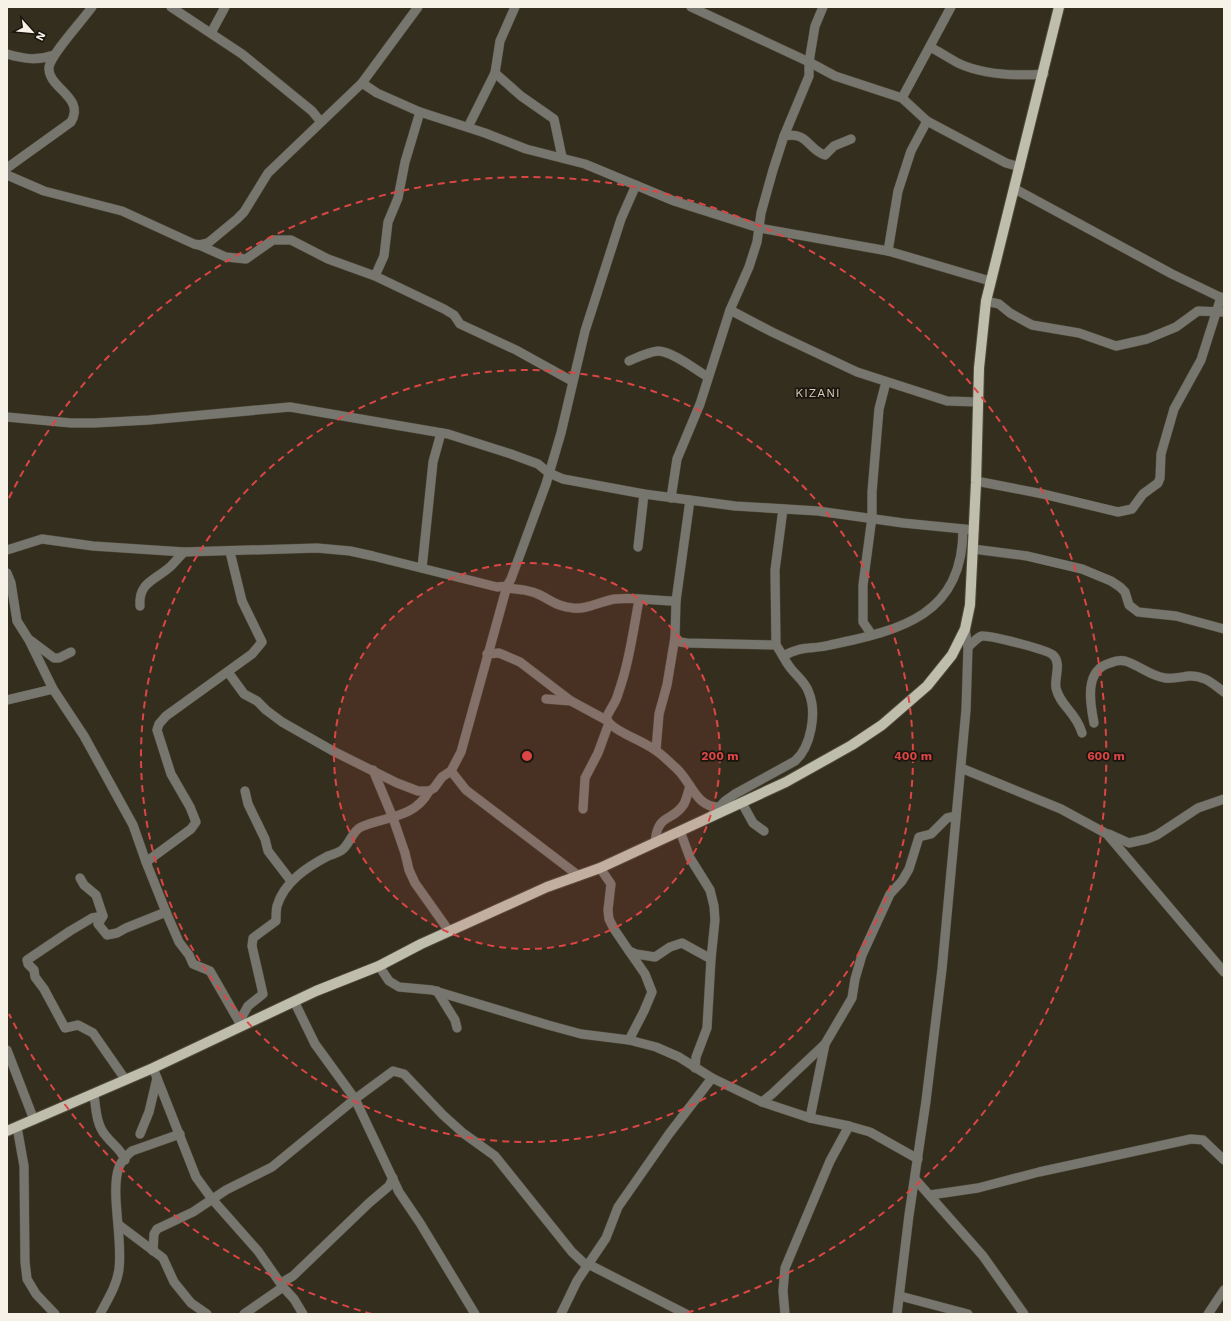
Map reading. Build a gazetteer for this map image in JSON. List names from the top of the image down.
{
  "districts": ["KIZANI"],
  "north": "bottom right",
  "rings": ["200 m", "400 m", "600 m"]
}
